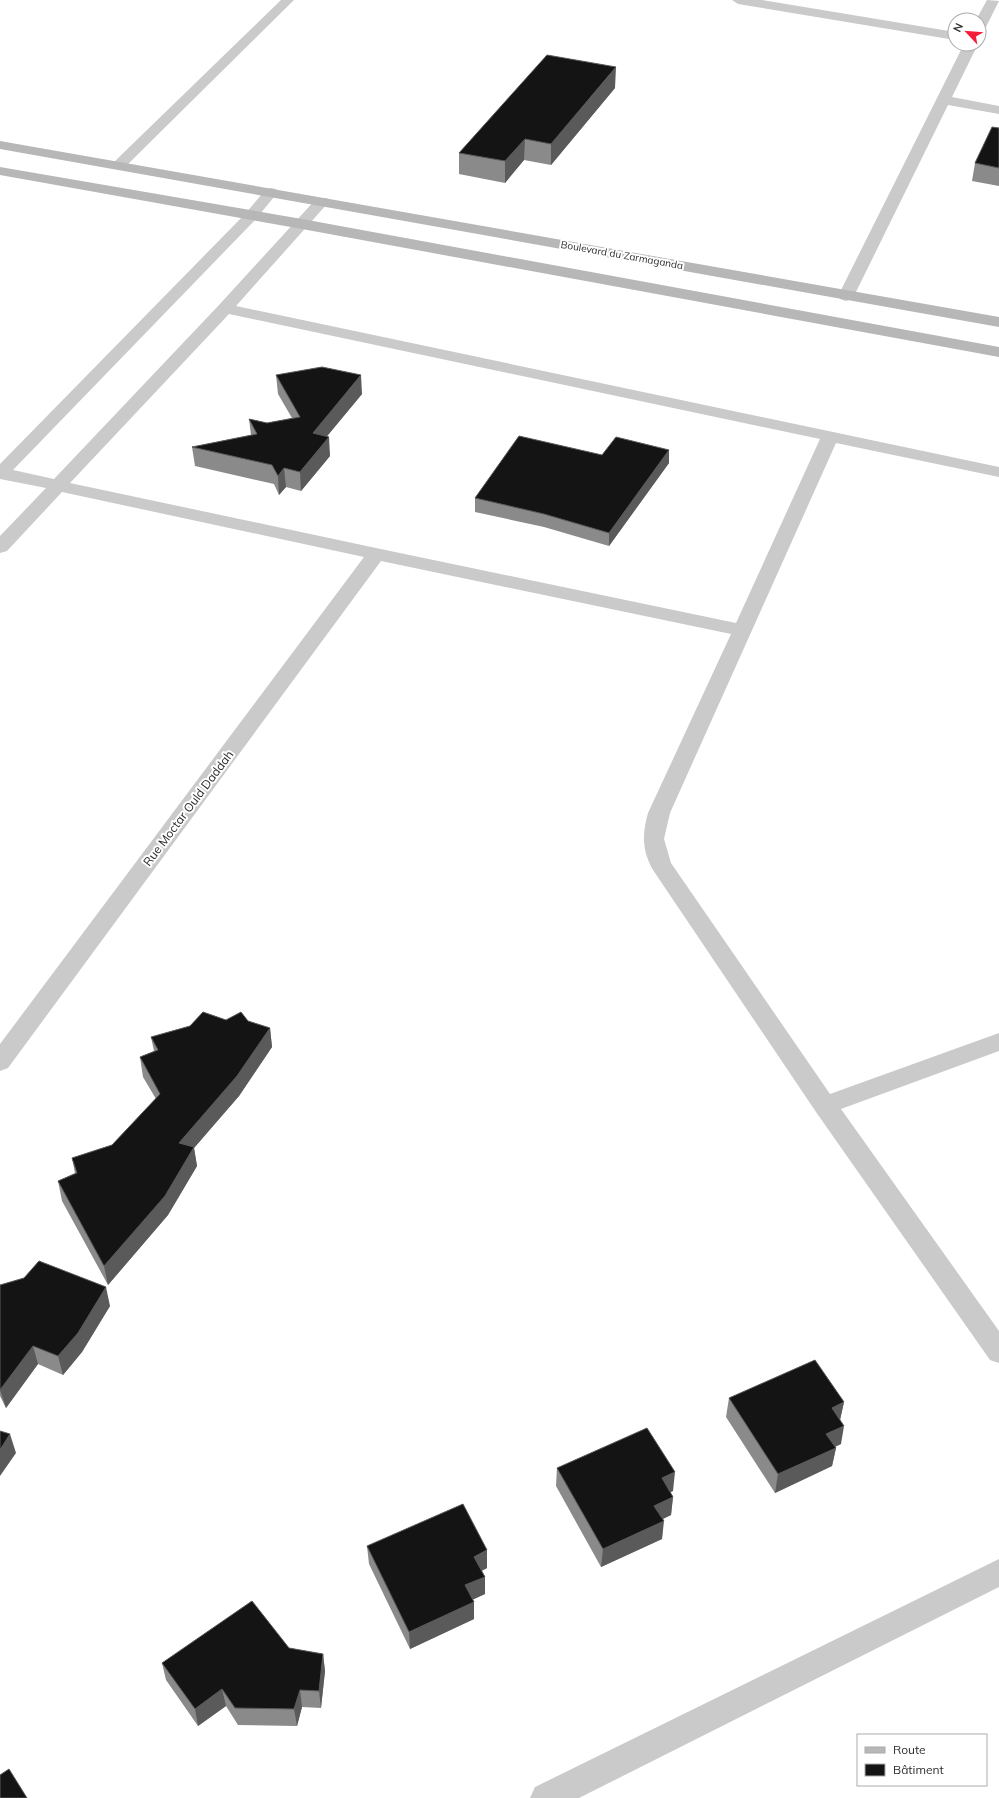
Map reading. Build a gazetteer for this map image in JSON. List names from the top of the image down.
{
  "streets": {
    "main road": ["Boulevard du Zarmaganda"],
    "street": ["Rue Moctar Ould Daddah"]
  },
  "legend": ["Route", "Bâtiment"],
  "north": "top left"
}
